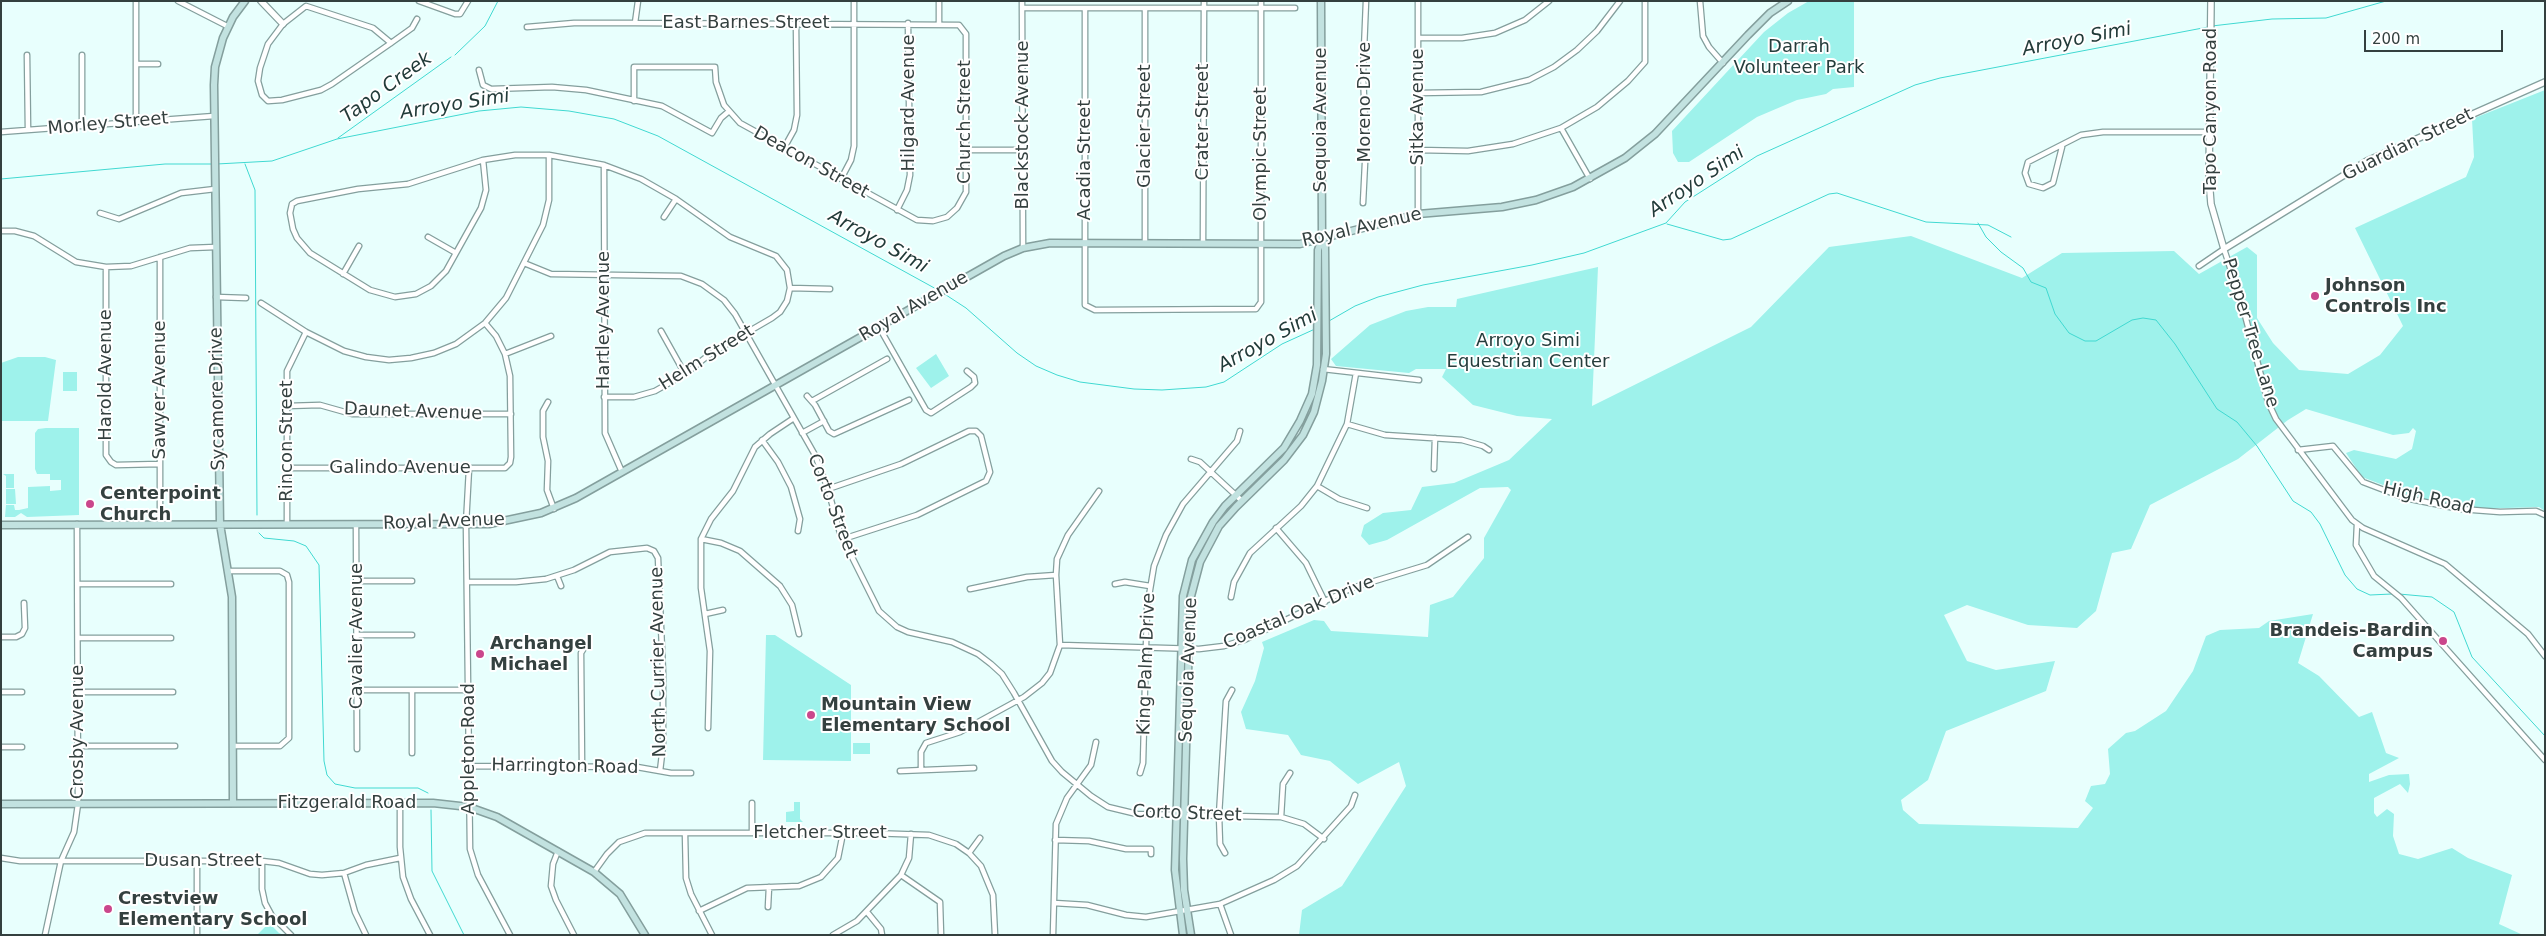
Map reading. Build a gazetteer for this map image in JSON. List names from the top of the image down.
{
  "streets": {
    "main road": [
      "Sequoia Avenue",
      "Royal Avenue",
      "Sycamore Drive",
      "Fitzgerald Road"
    ],
    "street": [
      "East Barnes Street",
      "Moreno Drive",
      "Hilgard Avenue",
      "Sitka Avenue",
      "Tapo Canyon Road",
      "Church Street",
      "Crater Street",
      "Morley Street",
      "Blackstock Avenue",
      "Glacier Street",
      "Guardian Street",
      "Olympic Street",
      "Acadia Street",
      "Deacon Street",
      "Hartley Avenue",
      "Pepper Tree Lane",
      "Helm Street",
      "Harold Avenue",
      "Sawyer Avenue",
      "Daunet Avenue",
      "Rincon Street",
      "Galindo Avenue",
      "High Road",
      "Corto Street",
      "Coastal Oak Drive",
      "Cavalier Avenue",
      "North Currier Avenue",
      "King Palm Drive",
      "Crosby Avenue",
      "Appleton Road",
      "Harrington Road",
      "Fletcher Street",
      "Dusan Street"
    ]
  },
  "crossings": [
    ["East Barnes Street", "Hilgard Avenue"],
    ["East Barnes Street", "Church Street"],
    ["Hilgard Avenue", "Church Street"],
    ["Hilgard Avenue", "Deacon Street"],
    ["Sitka Avenue", "Royal Avenue"],
    ["Tapo Canyon Road", "Guardian Street"],
    ["Tapo Canyon Road", "Pepper Tree Lane"],
    ["Sequoia Avenue", "Royal Avenue"],
    ["Sequoia Avenue", "Corto Street"],
    ["Sequoia Avenue", "Coastal Oak Drive"],
    ["Church Street", "Deacon Street"],
    ["Crater Street", "Royal Avenue"],
    ["Morley Street", "Sycamore Drive"],
    ["Blackstock Avenue", "Royal Avenue"],
    ["Glacier Street", "Royal Avenue"],
    ["Guardian Street", "Pepper Tree Lane"],
    ["Olympic Street", "Acadia Street"],
    ["Olympic Street", "Royal Avenue"],
    ["Acadia Street", "Royal Avenue"],
    ["Royal Avenue", "Hartley Avenue"],
    ["Royal Avenue", "Sawyer Avenue"],
    ["Royal Avenue", "Sycamore Drive"],
    ["Royal Avenue", "Rincon Street"],
    ["Royal Avenue", "Corto Street"],
    ["Royal Avenue", "Cavalier Avenue"],
    ["Royal Avenue", "Crosby Avenue"],
    ["Royal Avenue", "Appleton Road"],
    ["Hartley Avenue", "Helm Street"],
    ["Hartley Avenue", "Corto Street"],
    ["Pepper Tree Lane", "High Road"],
    ["Helm Street", "Corto Street"],
    ["Harold Avenue", "Sawyer Avenue"],
    ["Sycamore Drive", "Fitzgerald Road"],
    ["Daunet Avenue", "Rincon Street"],
    ["Daunet Avenue", "Galindo Avenue"],
    ["Rincon Street", "Galindo Avenue"],
    ["Galindo Avenue", "Appleton Road"],
    ["Coastal Oak Drive", "King Palm Drive"],
    ["North Currier Avenue", "Harrington Road"],
    ["Crosby Avenue", "Fitzgerald Road"],
    ["Crosby Avenue", "Dusan Street"],
    ["Appleton Road", "Harrington Road"],
    ["Appleton Road", "Fitzgerald Road"],
    ["Fitzgerald Road", "Fletcher Street"]
  ],
  "water": ["Arroyo Simi", "Tapo Creek"],
  "parks": ["Darrah Volunteer Park", "Arroyo Simi Equestrian Center"],
  "places": [
    "Johnson Controls Inc",
    "Centerpoint Church",
    "Brandeis-Bardin Campus",
    "Archangel Michael",
    "Mountain View Elementary School",
    "Crestview Elementary School"
  ],
  "scale_bar": "200 m"
}
